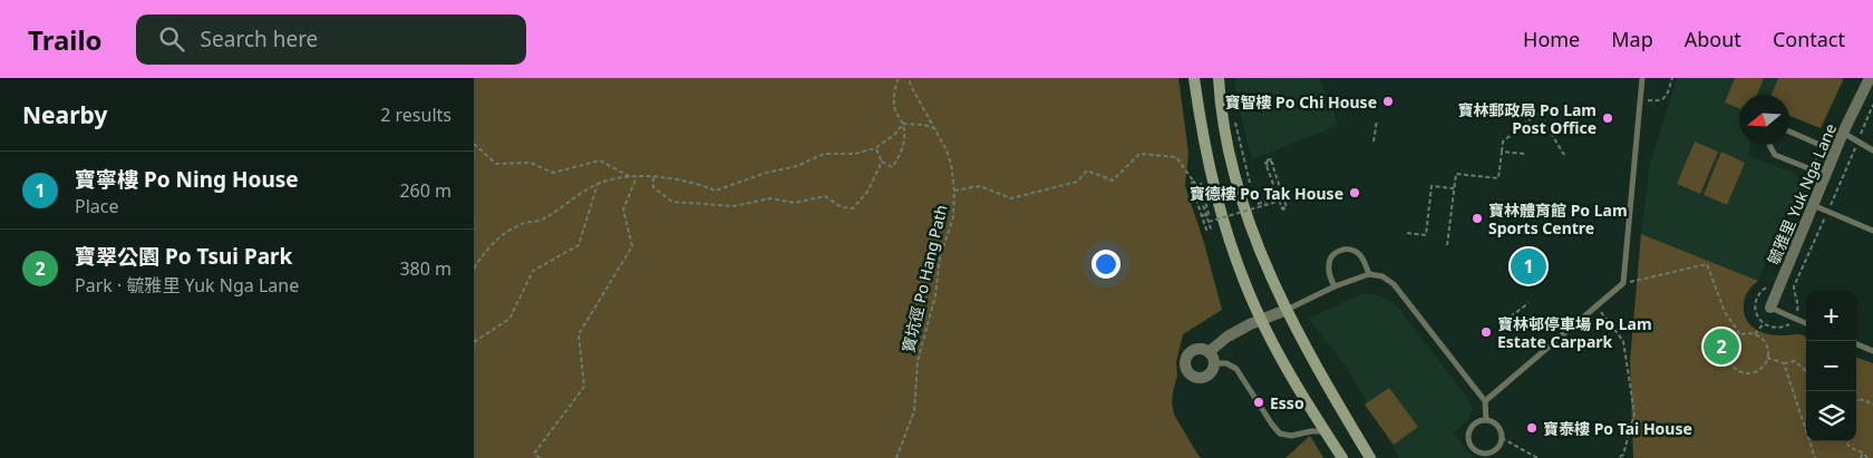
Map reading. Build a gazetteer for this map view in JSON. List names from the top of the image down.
{
  "streets": {
    "street": ["毓雅里 Yuk Nga Lane"],
    "path": ["寶坑徑 Po Hang Path"]
  },
  "places": [
    "寶智樓 Po Chi House",
    "寶林郵政局 Po Lam Post Office",
    "寶德樓 Po Tak House",
    "寶林體育館 Po Lam Sports Centre",
    "寶林邨停車場 Po Lam Estate Carpark",
    "Esso",
    "寶泰樓 Po Tai House"
  ],
  "north": "left",
  "page": {
    "header": "Trailo",
    "search": "Search here",
    "nav": [
      "Home",
      "Map",
      "About",
      "Contact"
    ],
    "heading": ["Nearby", "2 results"],
    "list": [
      {
        "mark": "1",
        "name": "寶寧樓 Po Ning House",
        "note": "Place",
        "value": "260 m"
      },
      {
        "mark": "2",
        "name": "寶翠公園 Po Tsui Park",
        "note": "Park · 毓雅里 Yuk Nga Lane",
        "value": "380 m"
      }
    ],
    "pins": ["1", "2"],
    "map_buttons": ["+", "−"]
  }
}
